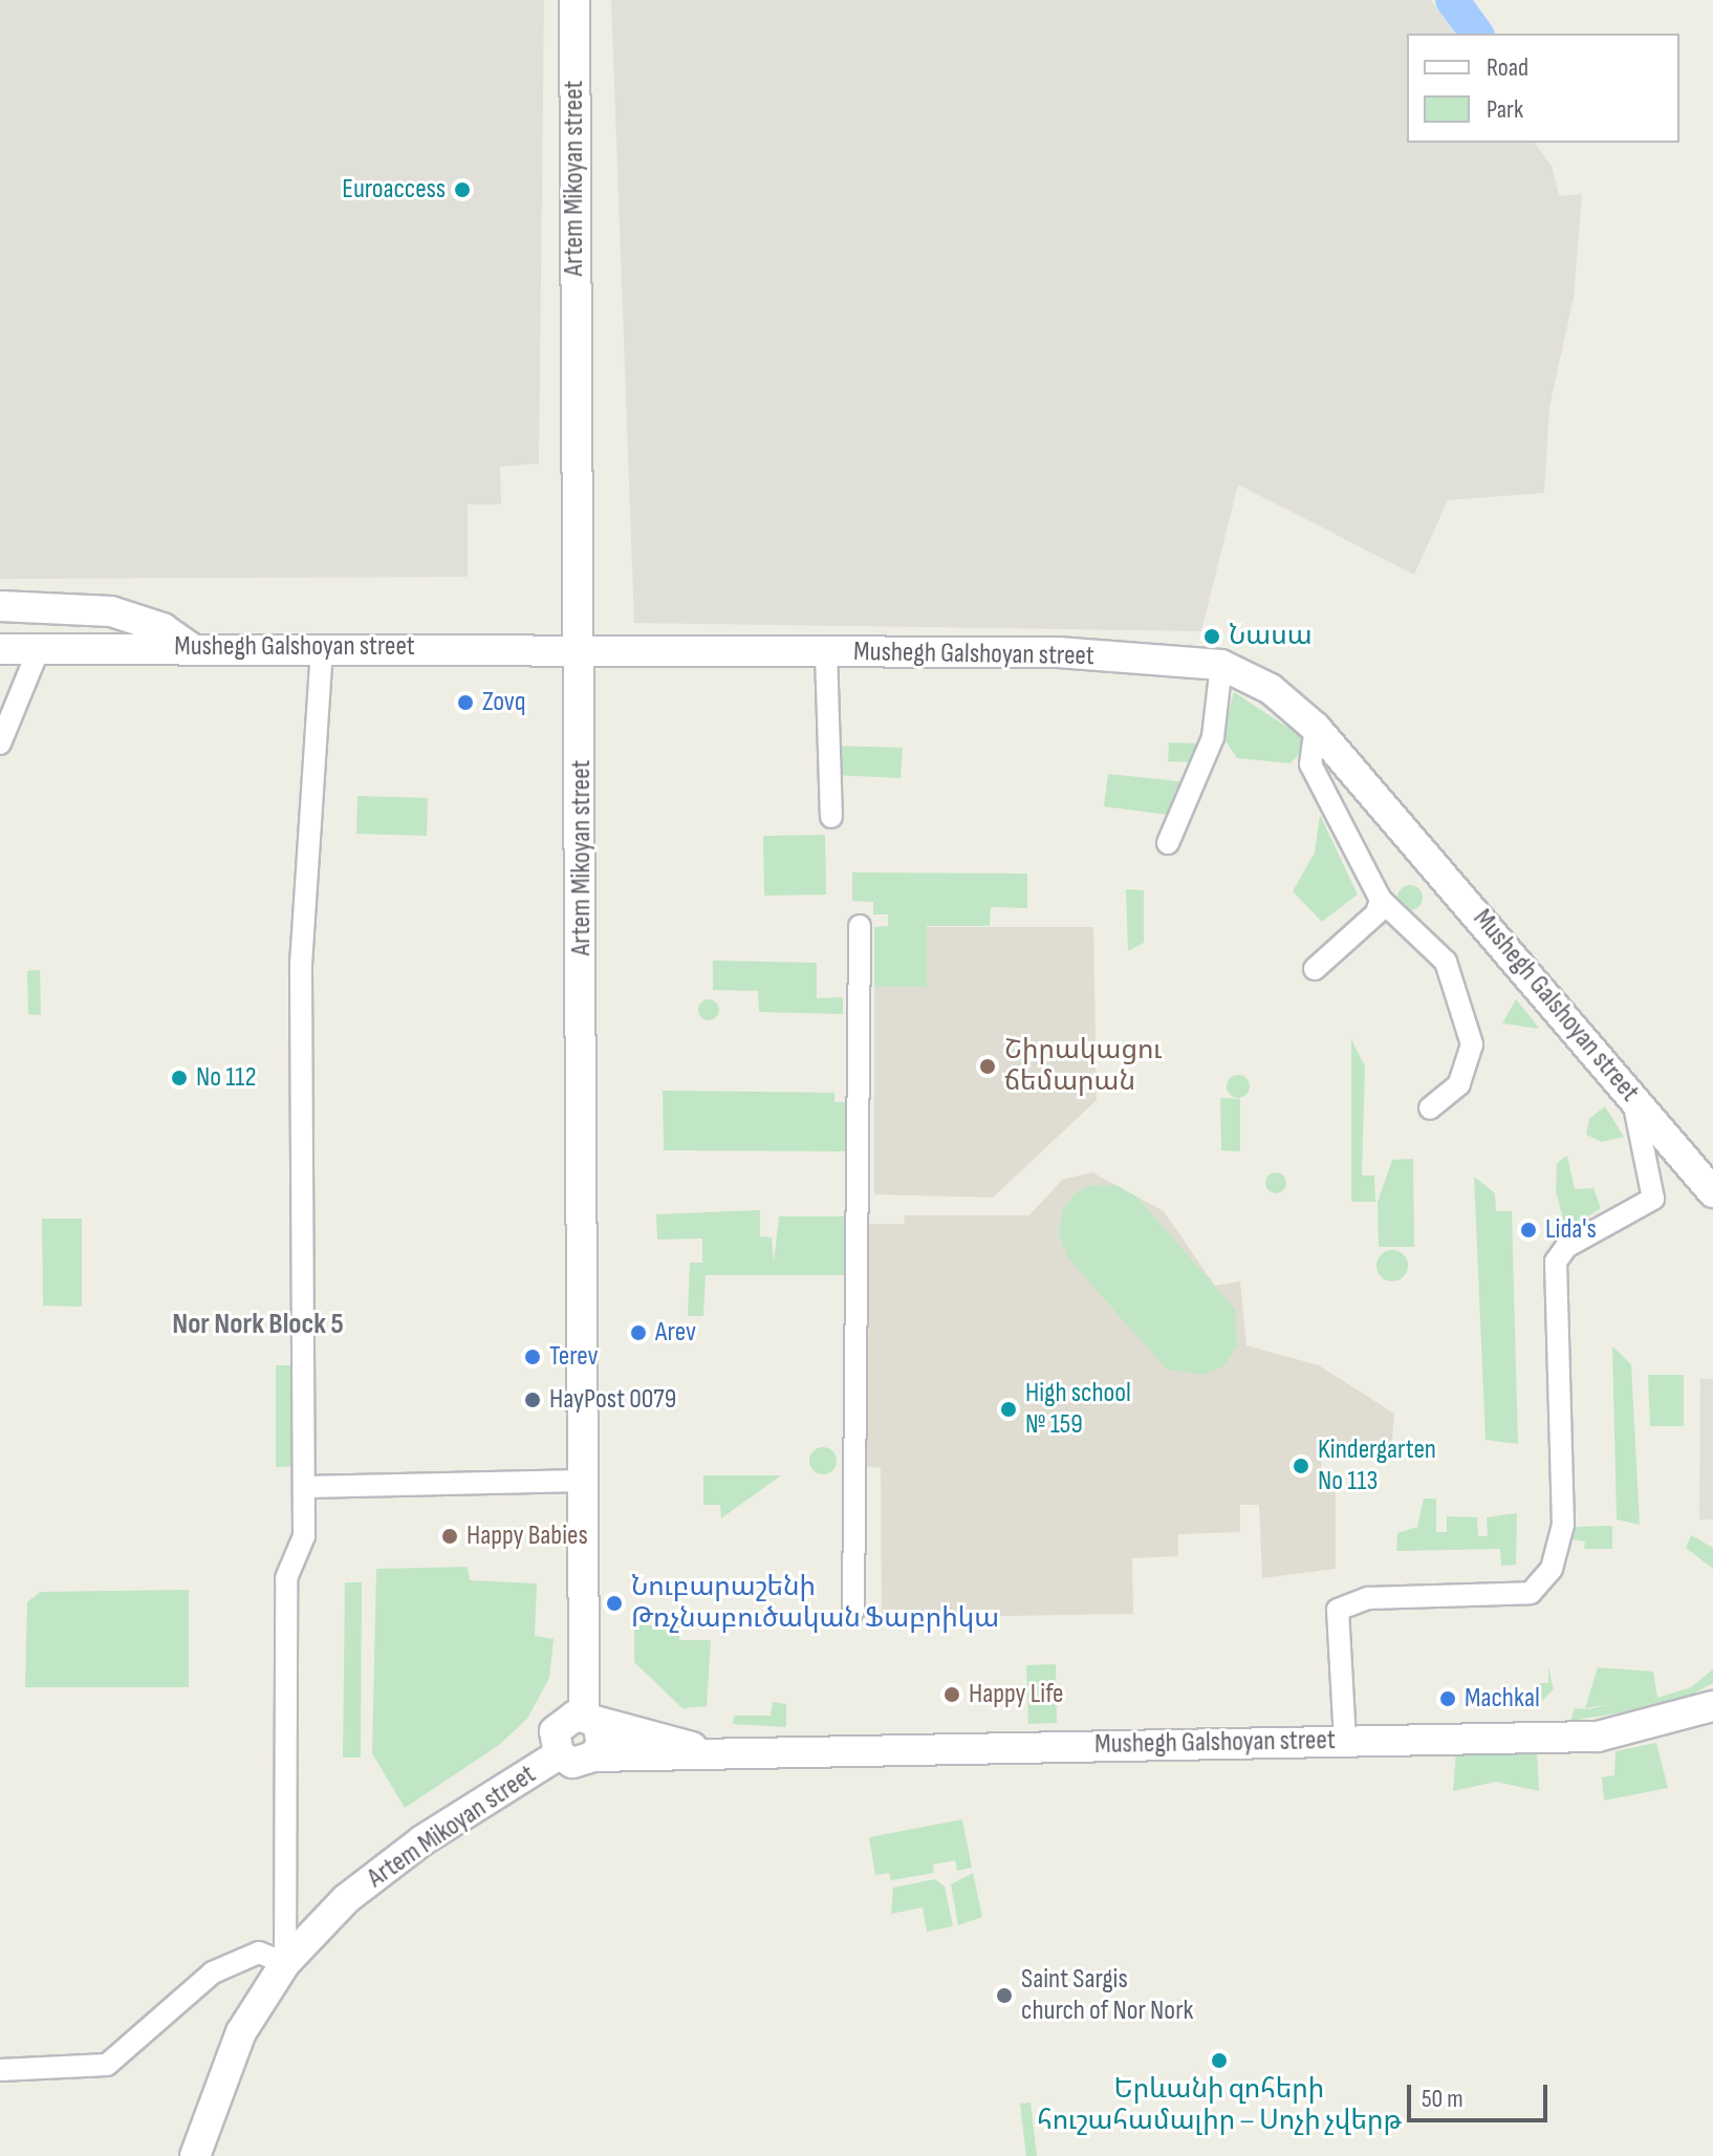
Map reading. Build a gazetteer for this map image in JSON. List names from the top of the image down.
{
  "streets": {
    "main road": ["Artem Mikoyan street", "Mushegh Galshoyan street"]
  },
  "crossings": [
    ["Artem Mikoyan street", "Mushegh Galshoyan street"]
  ],
  "districts": ["Nor Nork Block 5"],
  "places": [
    "Euroaccess",
    "Նասա",
    "Zovq",
    "Շիրակացու ճեմարան",
    "No 112",
    "Lida's",
    "Arev",
    "Terev",
    "HayPost 0079",
    "High school № 159",
    "Kindergarten No 113",
    "Happy Babies",
    "Նուբարաշենի Թռչնաբուծական Ֆաբրիկա",
    "Happy Life",
    "Machkal",
    "Saint Sargis church of Nor Nork",
    "Երևանի զոհերի հուշահամալիր – Սոչի չվերթ"
  ],
  "legend": ["Road", "Park"],
  "scale_bar": "50 m"
}
